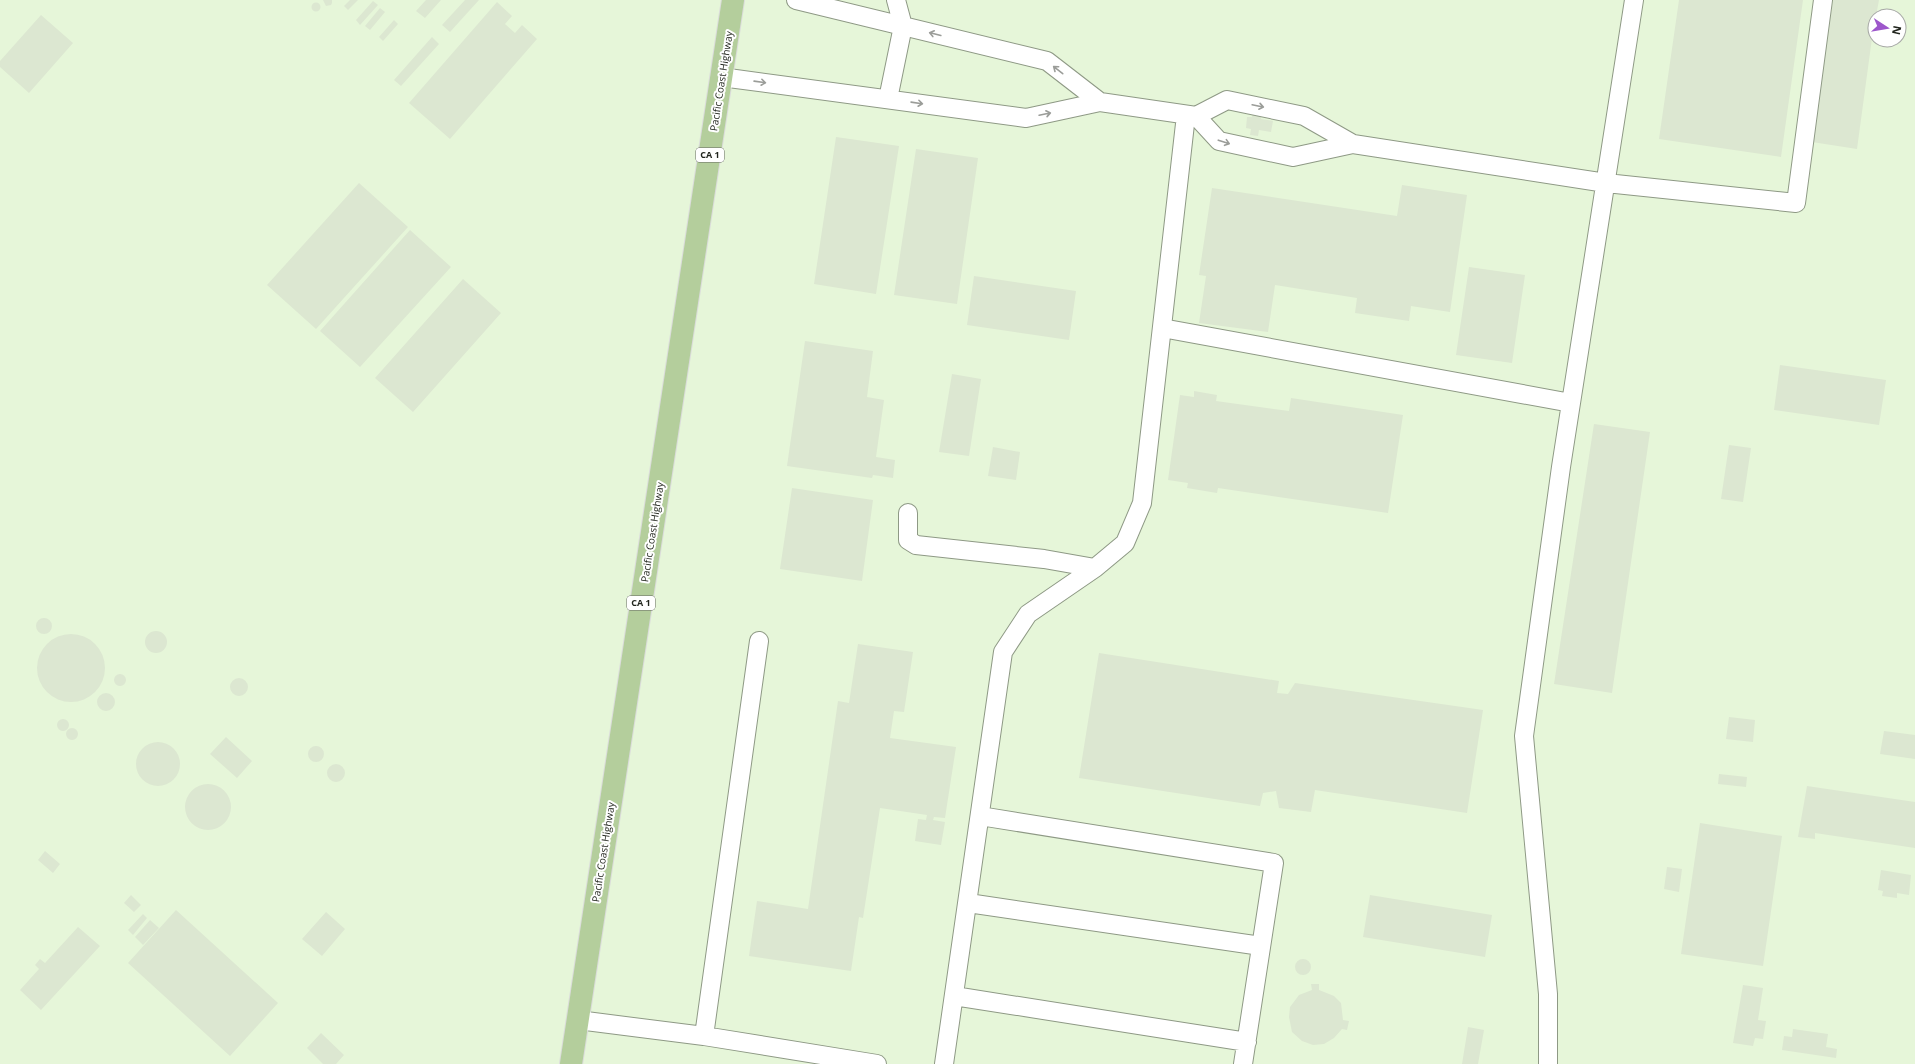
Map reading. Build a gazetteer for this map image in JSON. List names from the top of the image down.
{
  "streets": {
    "highway": ["Pacific Coast Highway", "CA 1"]
  },
  "north": "right"
}
